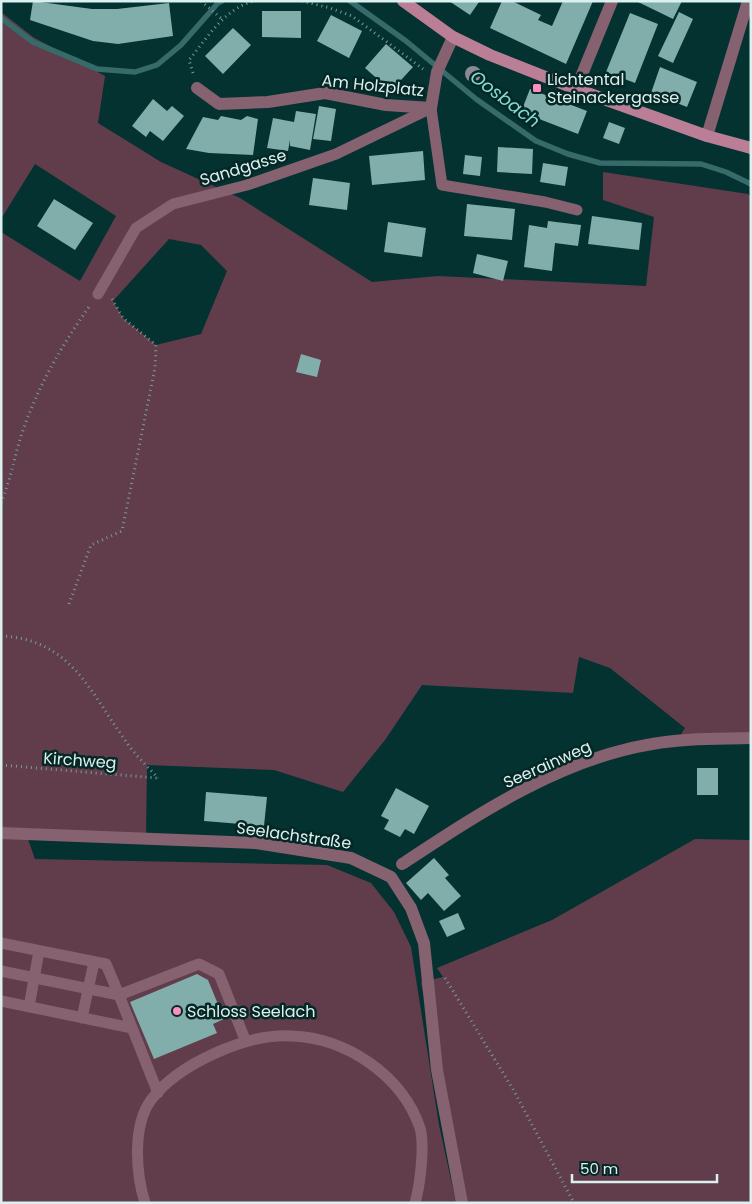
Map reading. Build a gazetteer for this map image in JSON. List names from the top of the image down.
{
  "streets": {
    "street": ["Am Holzplatz", "Seerainweg", "Seelachstraße"],
    "lane": ["Sandgasse"],
    "path": ["Kirchweg"]
  },
  "crossings": [
    ["Am Holzplatz", "Sandgasse"]
  ],
  "water": ["Oosbach"],
  "places": {
    "transit": ["Lichtental Steinackergasse"],
    "other": ["Schloss Seelach"]
  },
  "scale_bar": "50 m"
}
